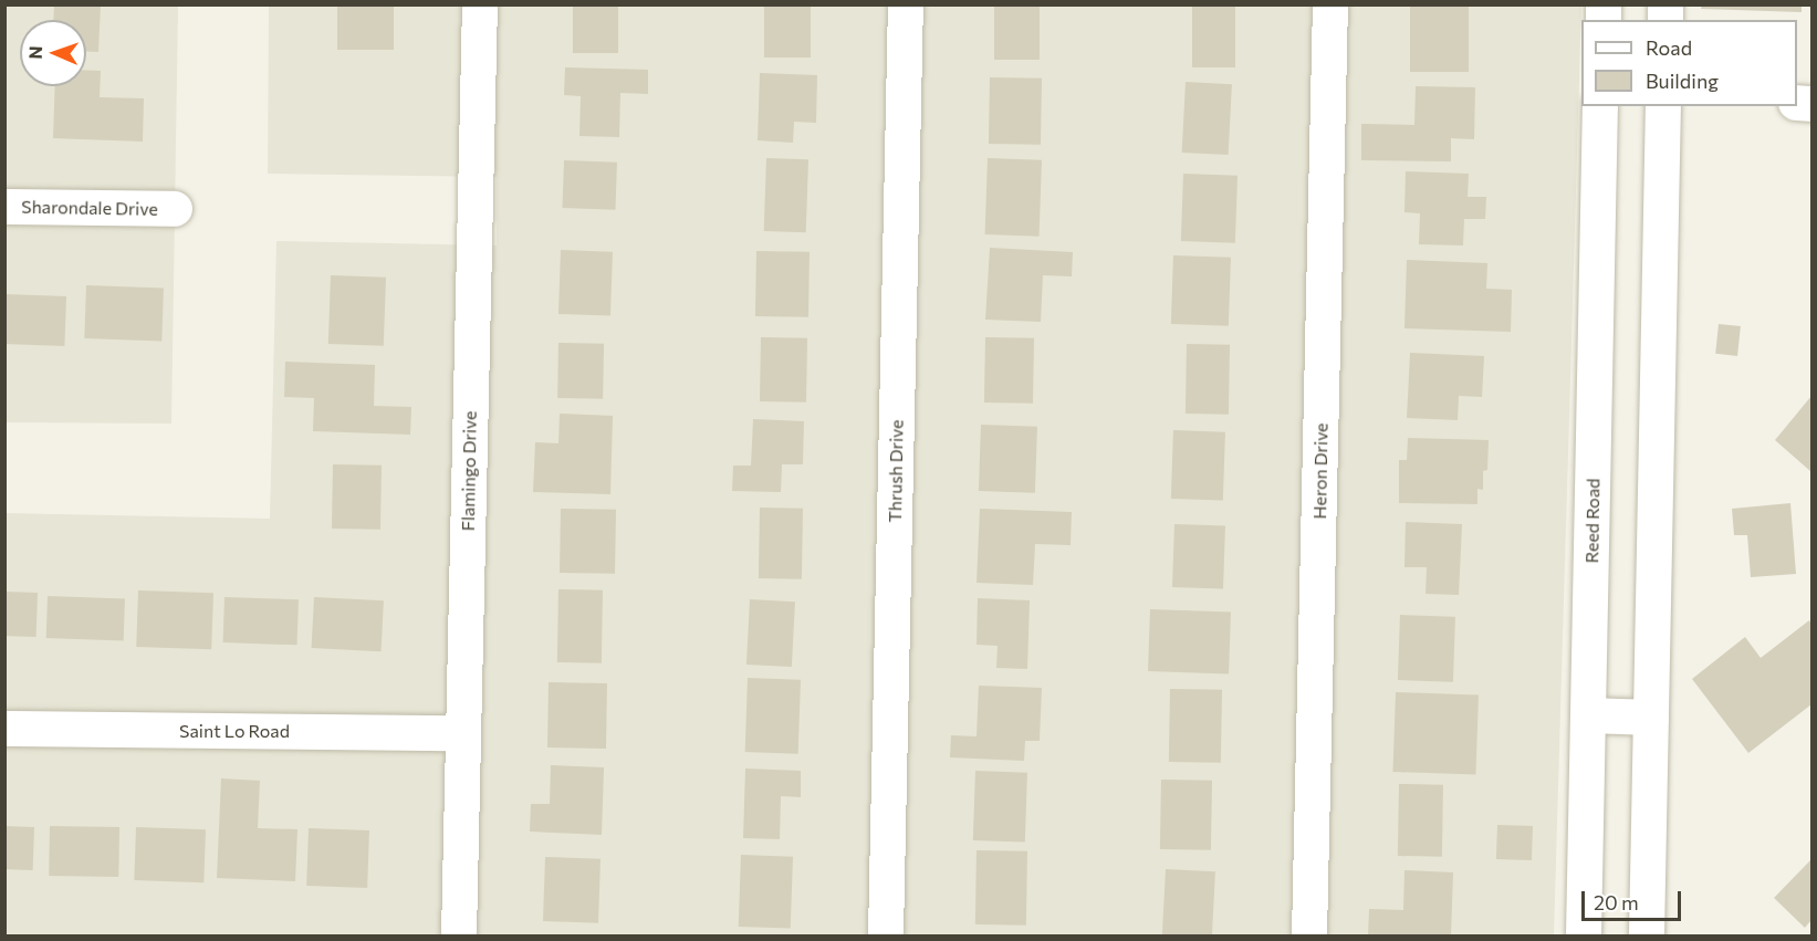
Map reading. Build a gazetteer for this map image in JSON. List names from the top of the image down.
{
  "streets": {
    "street": [
      "Sharondale Drive",
      "Flamingo Drive",
      "Thrush Drive",
      "Heron Drive",
      "Reed Road",
      "Saint Lo Road"
    ]
  },
  "crossings": [
    ["Flamingo Drive", "Saint Lo Road"]
  ],
  "legend": ["Road", "Building"],
  "scale_bar": "20 m",
  "north": "left"
}
